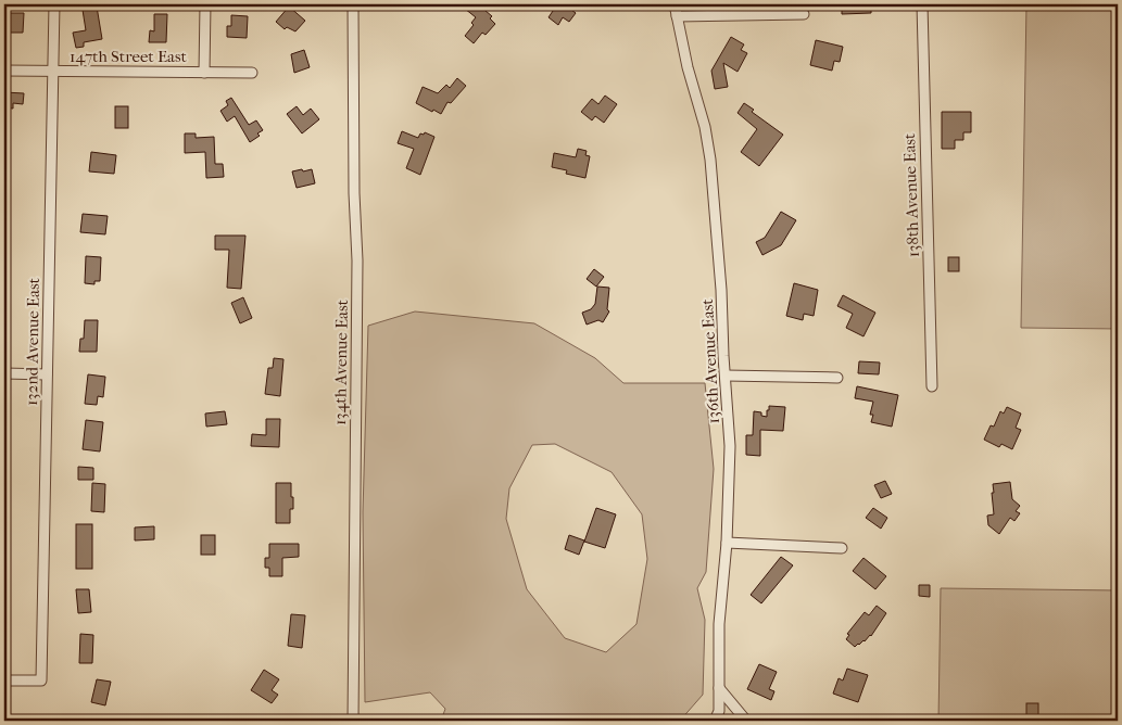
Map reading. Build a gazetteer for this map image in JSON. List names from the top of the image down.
{
  "streets": {
    "street": [
      "147th Street East",
      "138th Avenue East",
      "132nd Avenue East",
      "136th Avenue East",
      "134th Avenue East"
    ]
  },
  "crossings": [
    ["147th Street East", "132nd Avenue East"]
  ]
}
